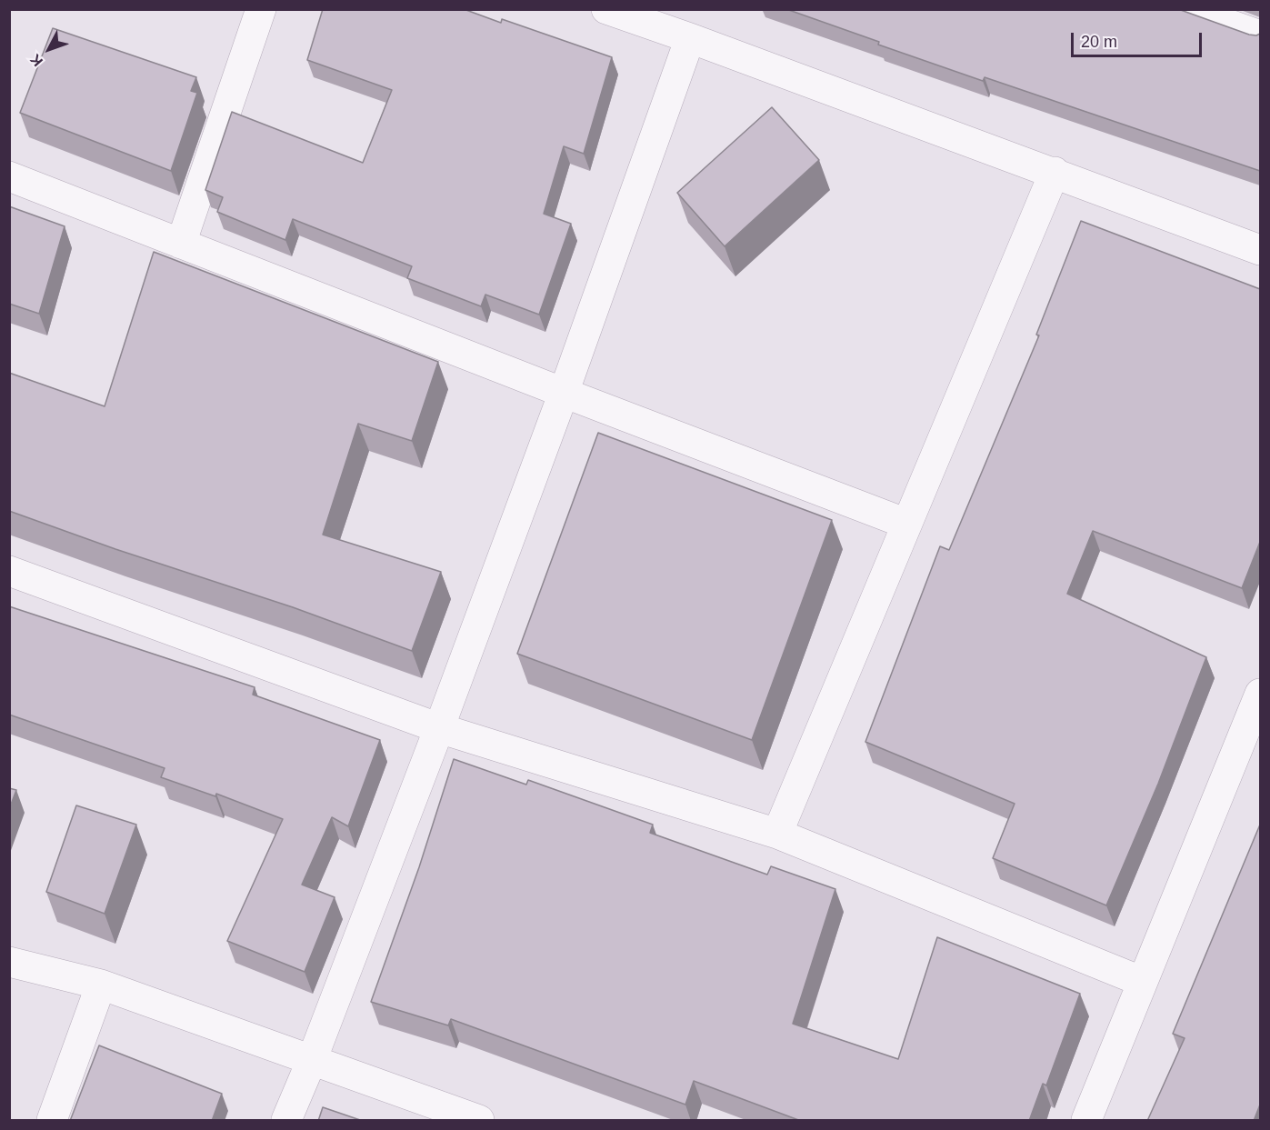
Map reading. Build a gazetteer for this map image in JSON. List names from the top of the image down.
{
  "scale_bar": "20 m",
  "north": "bottom left"
}
